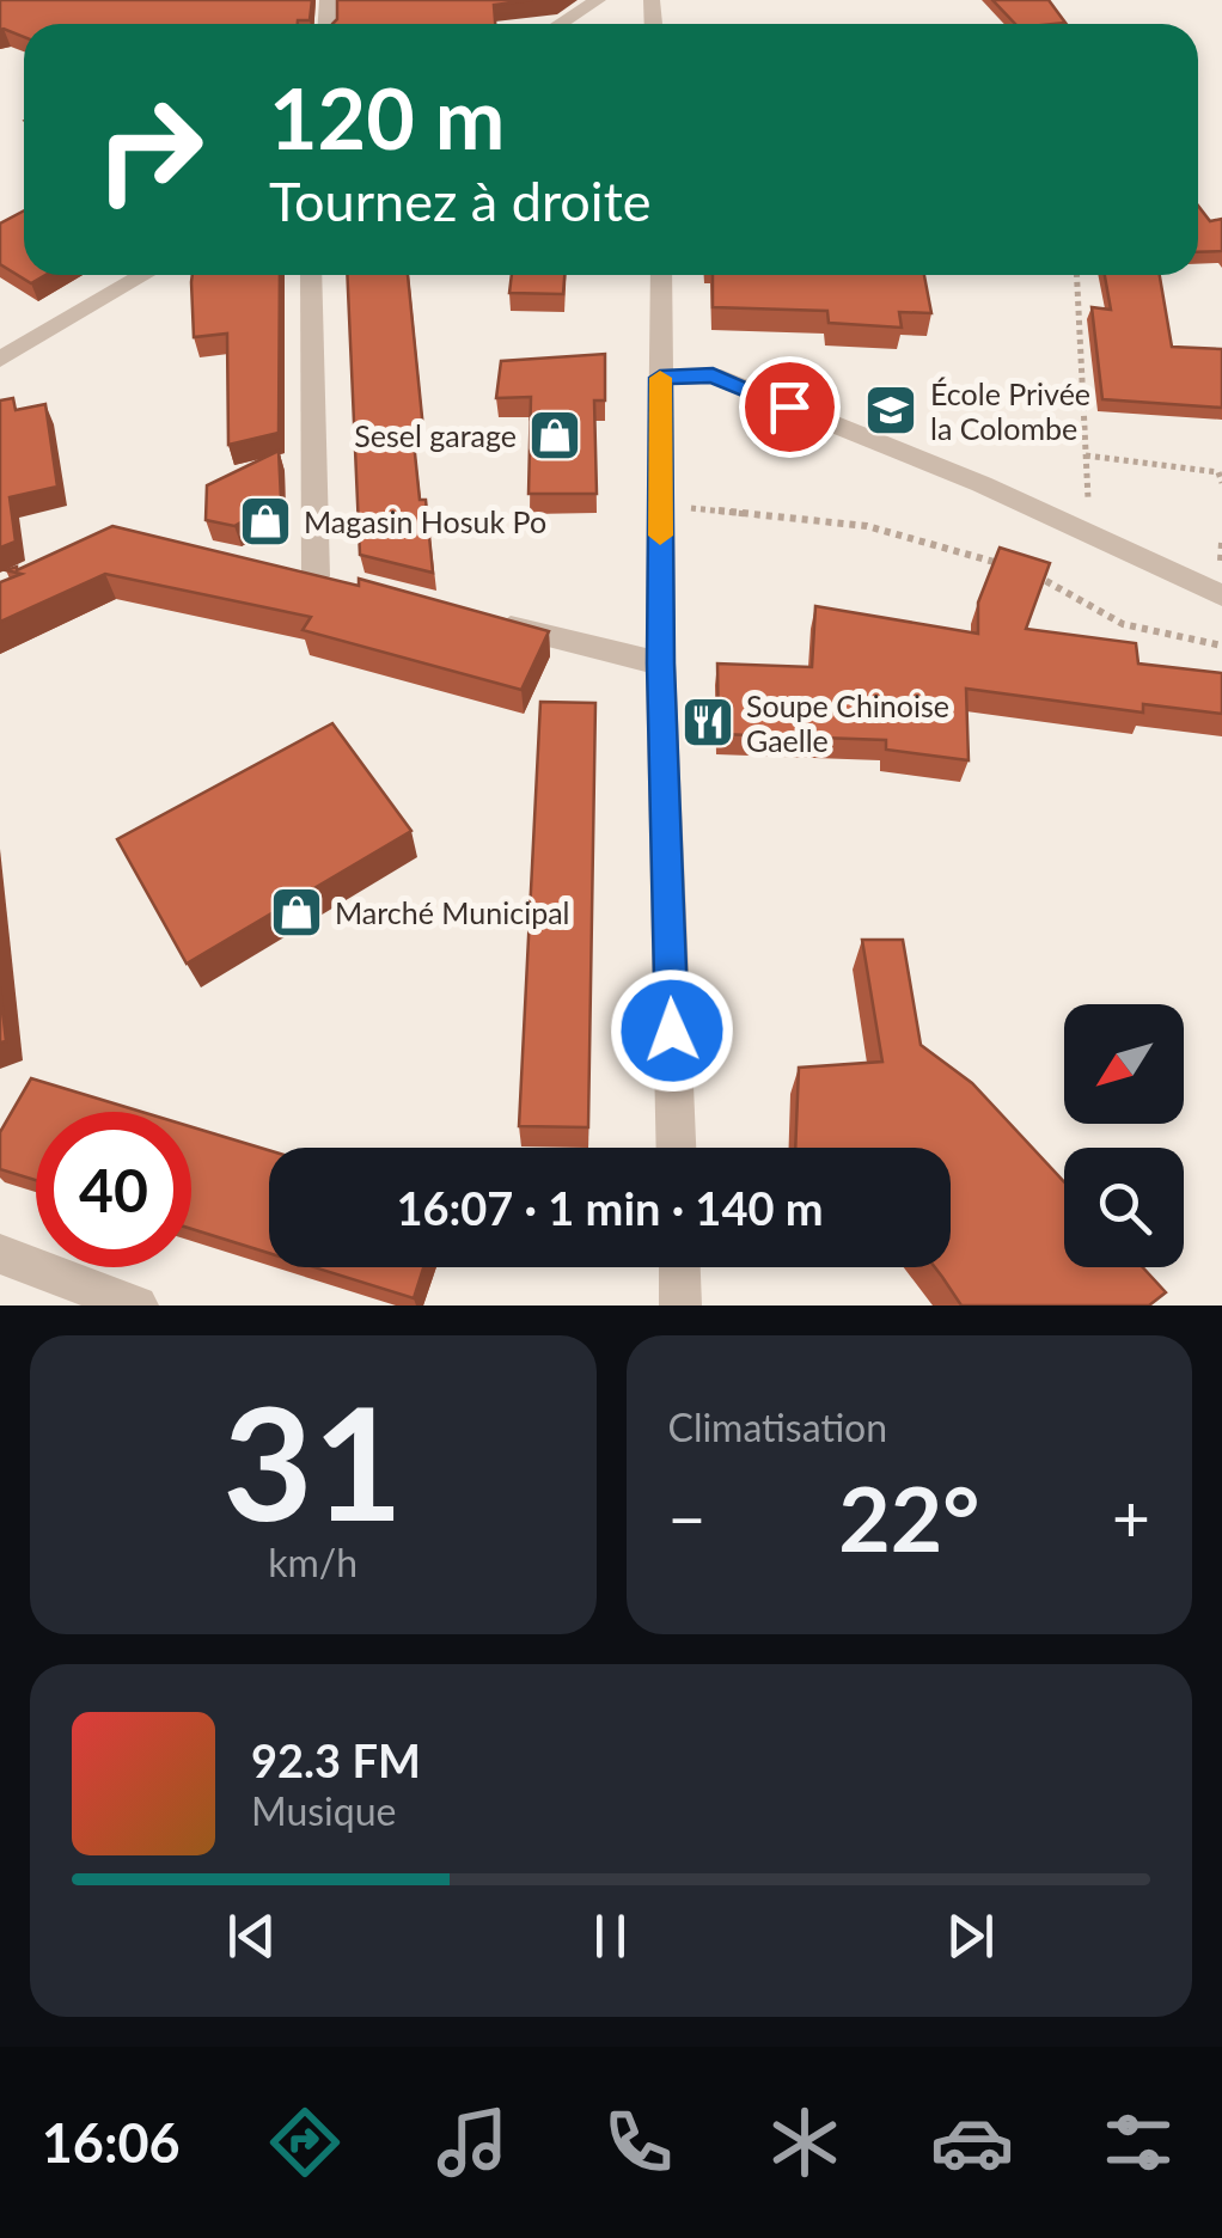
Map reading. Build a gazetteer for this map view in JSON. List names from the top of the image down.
{
  "places": {
    "school or university": ["École Privée la Colombe"],
    "shop": ["Sesel garage", "Magasin Hosuk Po", "Marché Municipal"],
    "restaurant": ["Soupe Chinoise Gaelle"]
  },
  "north": "bottom left",
  "page": {
    "turn": ["120 m", "Tournez à droite"],
    "limit": "40",
    "trip": "16:07 · 1 min · 140 m",
    "tile": [
      ["31", "km/h"],
      "Climatisation"
    ],
    "heat": ["−", "22°", "+"],
    "song": ["92.3 FM", "Musique"],
    "tabs": "16:06"
  }
}
